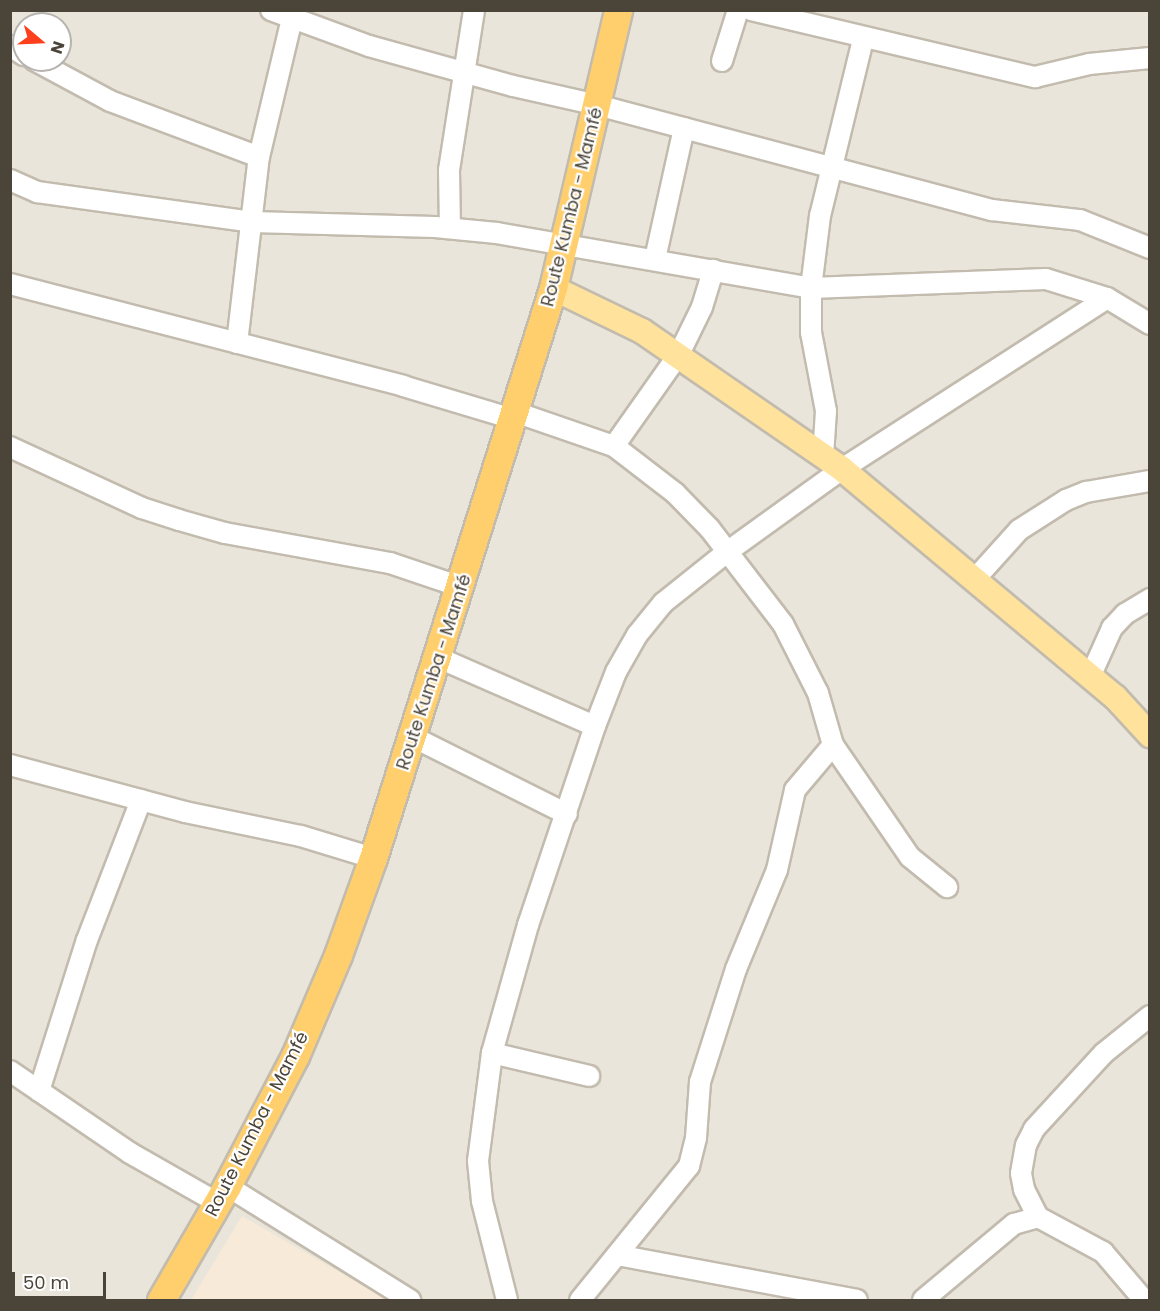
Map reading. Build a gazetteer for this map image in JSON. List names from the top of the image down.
{
  "streets": {
    "highway": ["Route Kumba - Mamfé"]
  },
  "scale_bar": "50 m",
  "north": "right"
}
